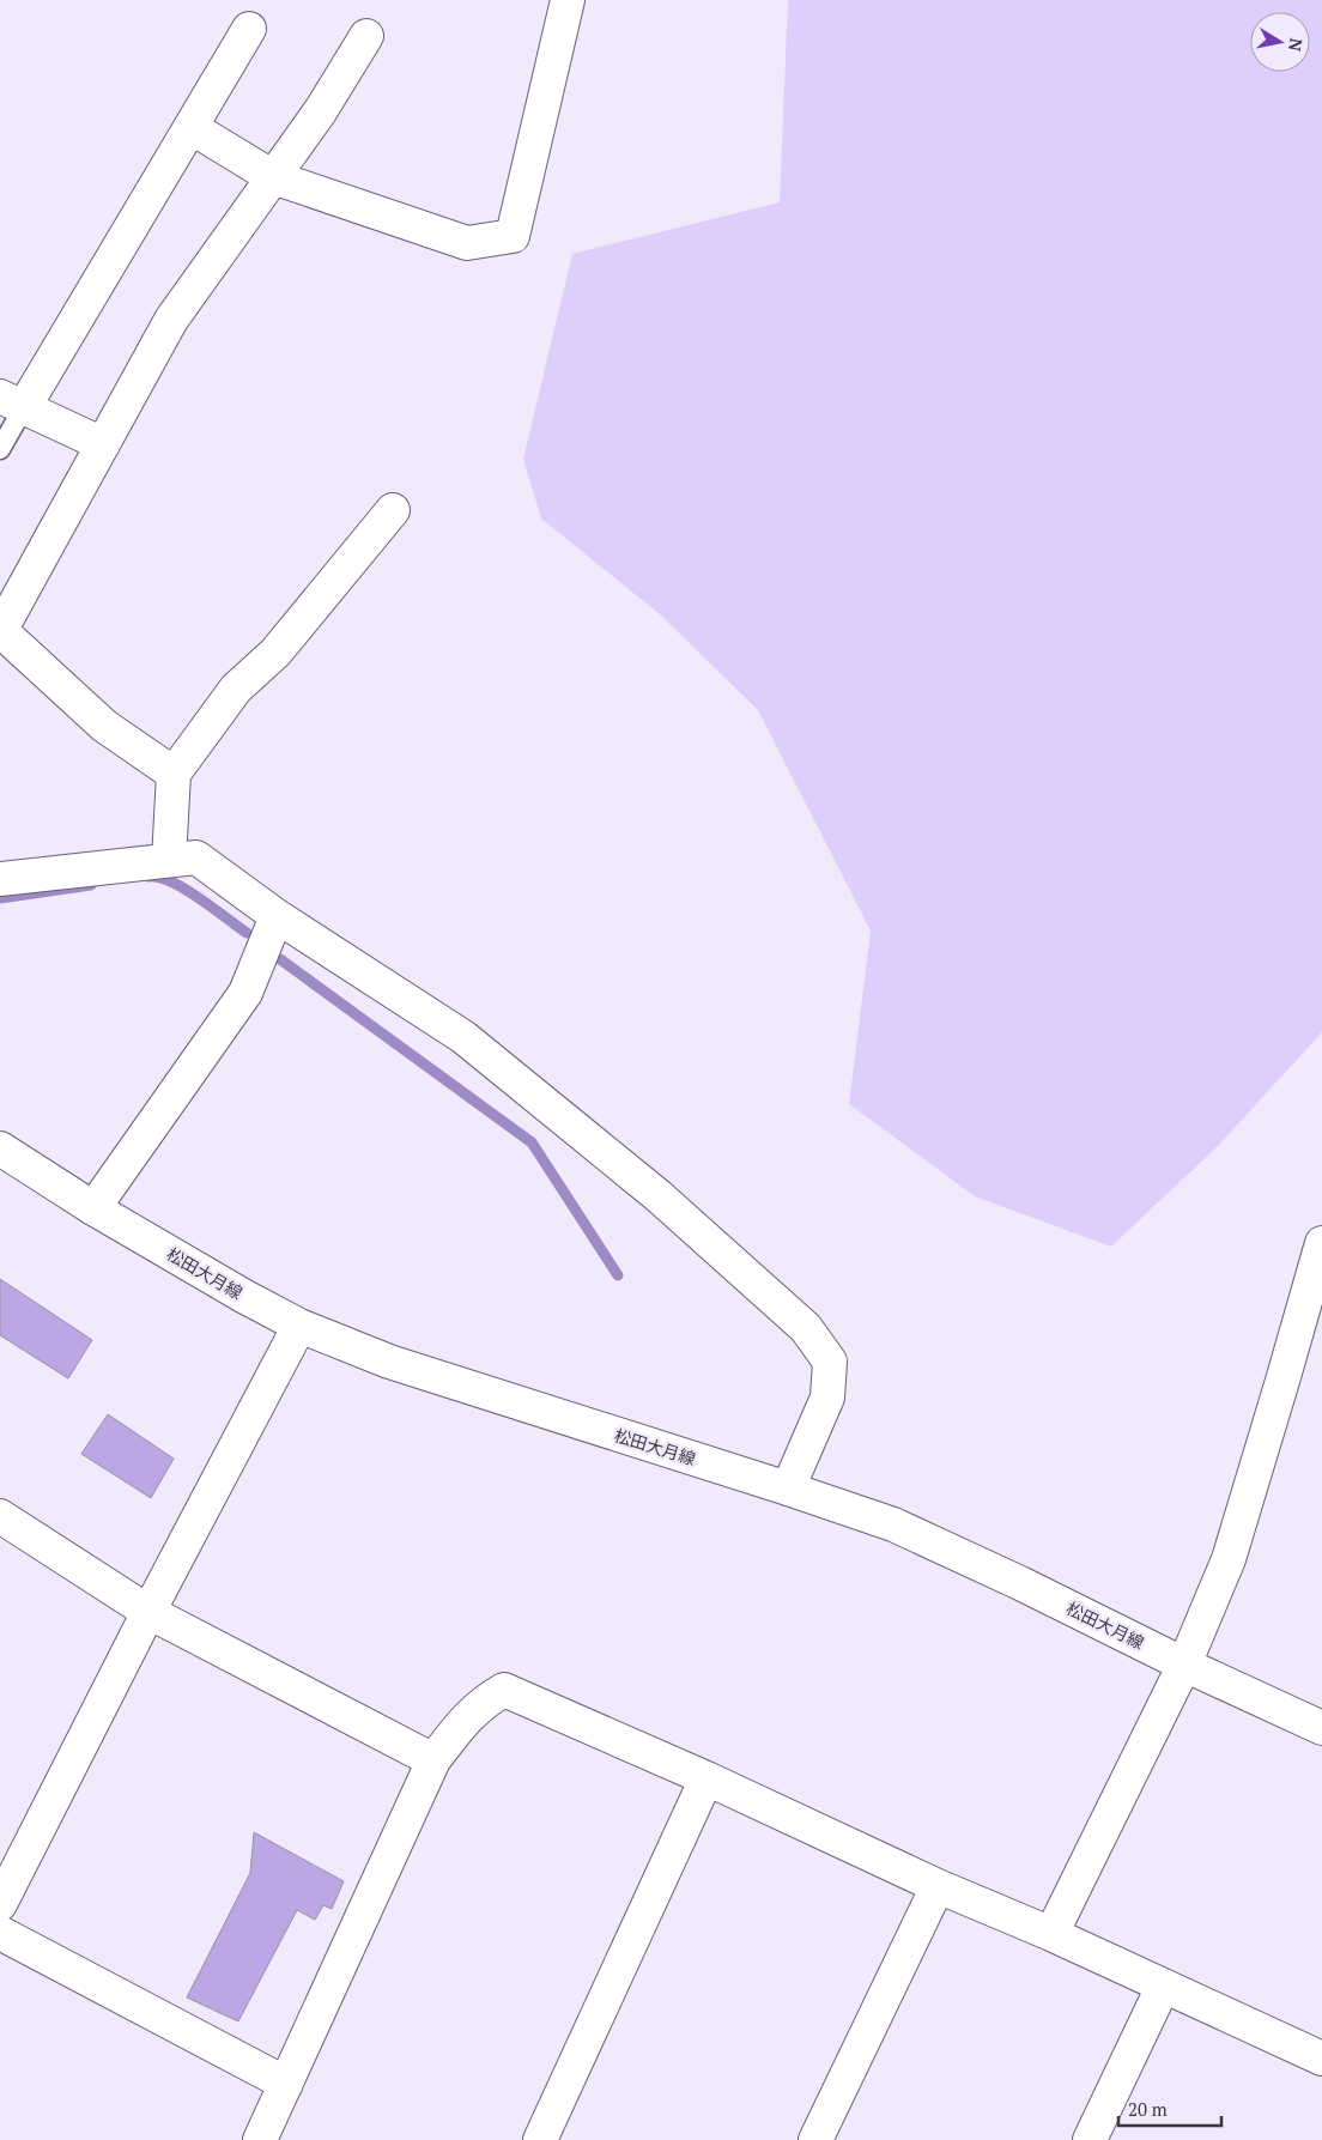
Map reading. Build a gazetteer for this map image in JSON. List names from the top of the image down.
{
  "streets": {
    "street": ["松田大月線"]
  },
  "scale_bar": "20 m",
  "north": "right"
}
